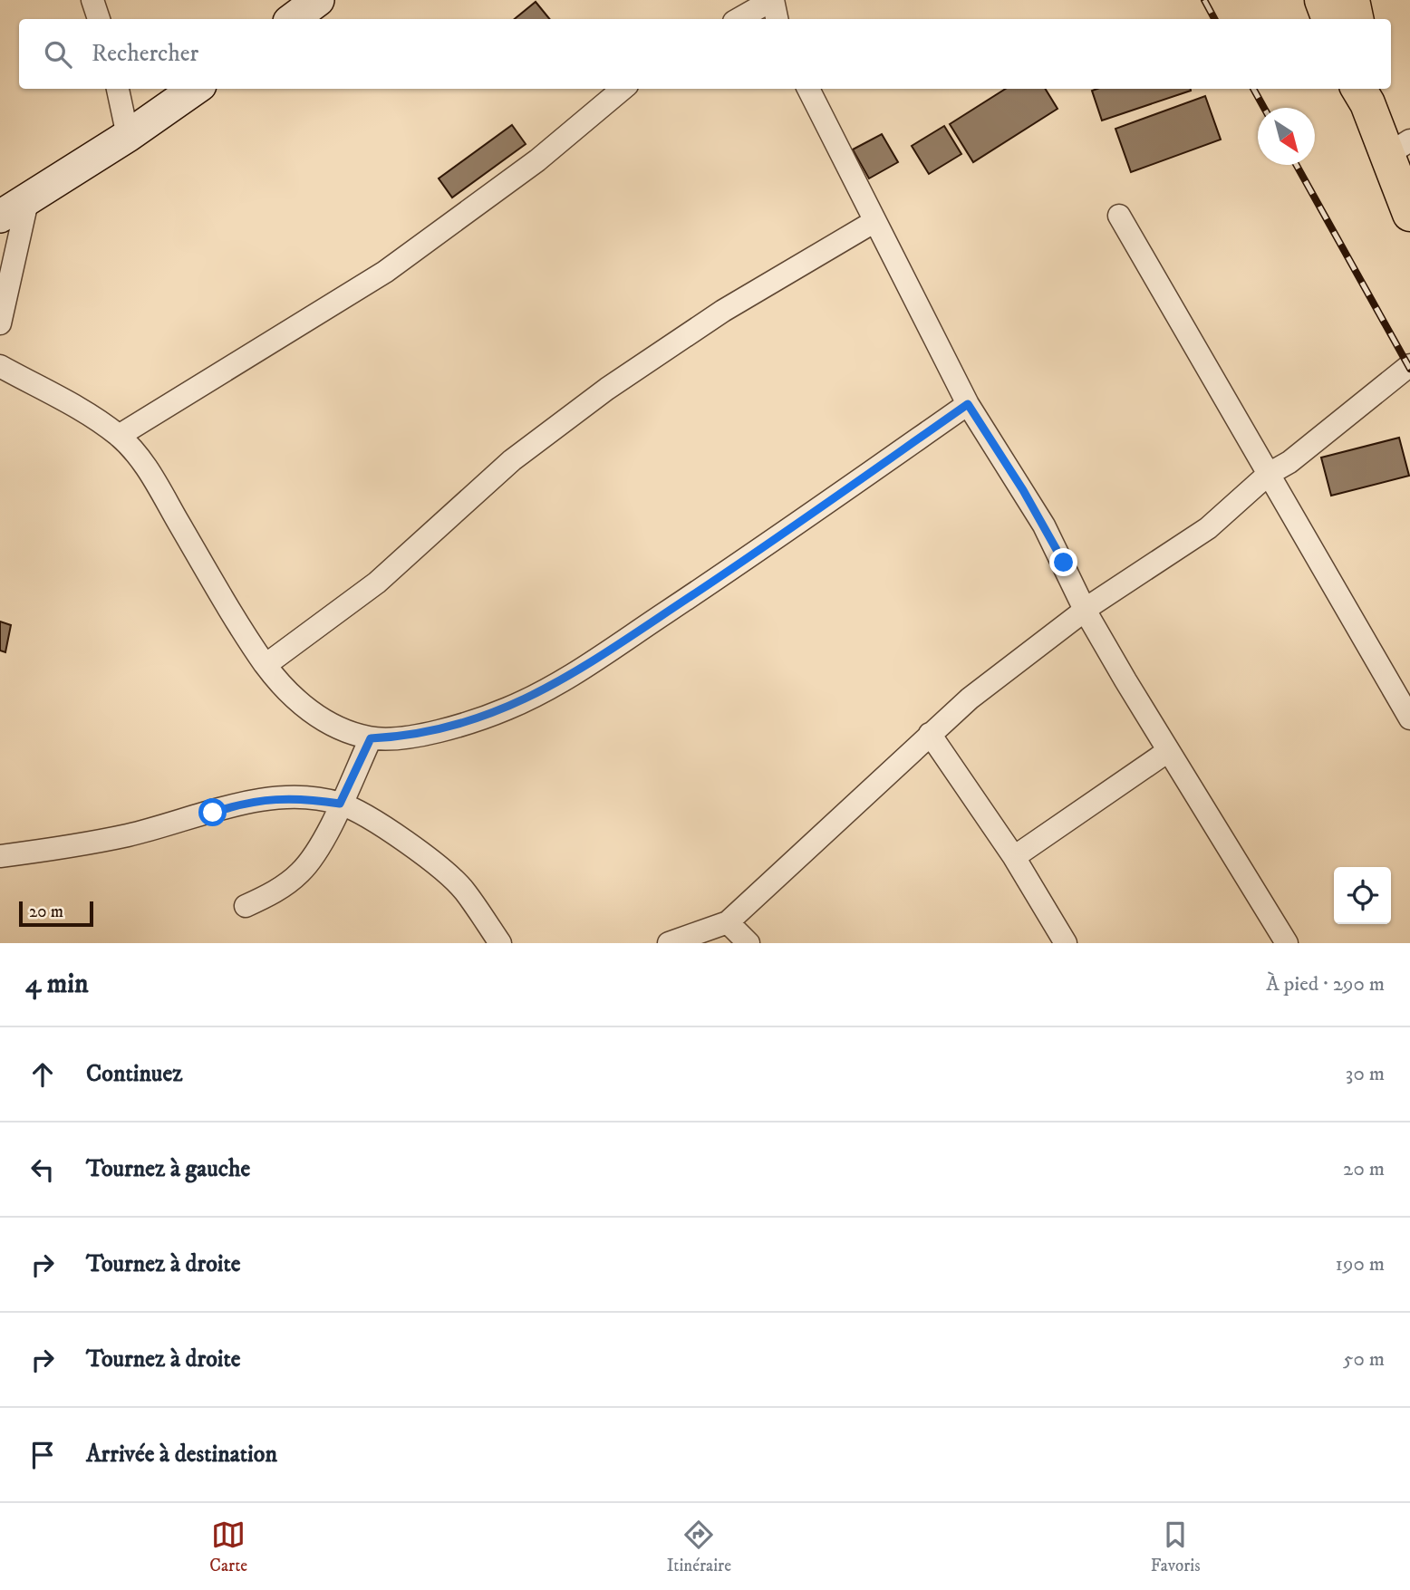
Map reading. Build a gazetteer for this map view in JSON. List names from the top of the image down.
{
  "scale_bar": "20 m",
  "north": "bottom right",
  "page": {
    "search": "Rechercher",
    "scale": "20 m",
    "heading": ["4 min", "À pied · 290 m"],
    "list": [
      ["Continuez", "30 m"],
      ["Tournez à gauche", "20 m"],
      ["Tournez à droite", "190 m"],
      ["Tournez à droite", "50 m"],
      "Arrivée à destination"
    ],
    "nav": ["Carte", "Itinéraire", "Favoris"]
  }
}
